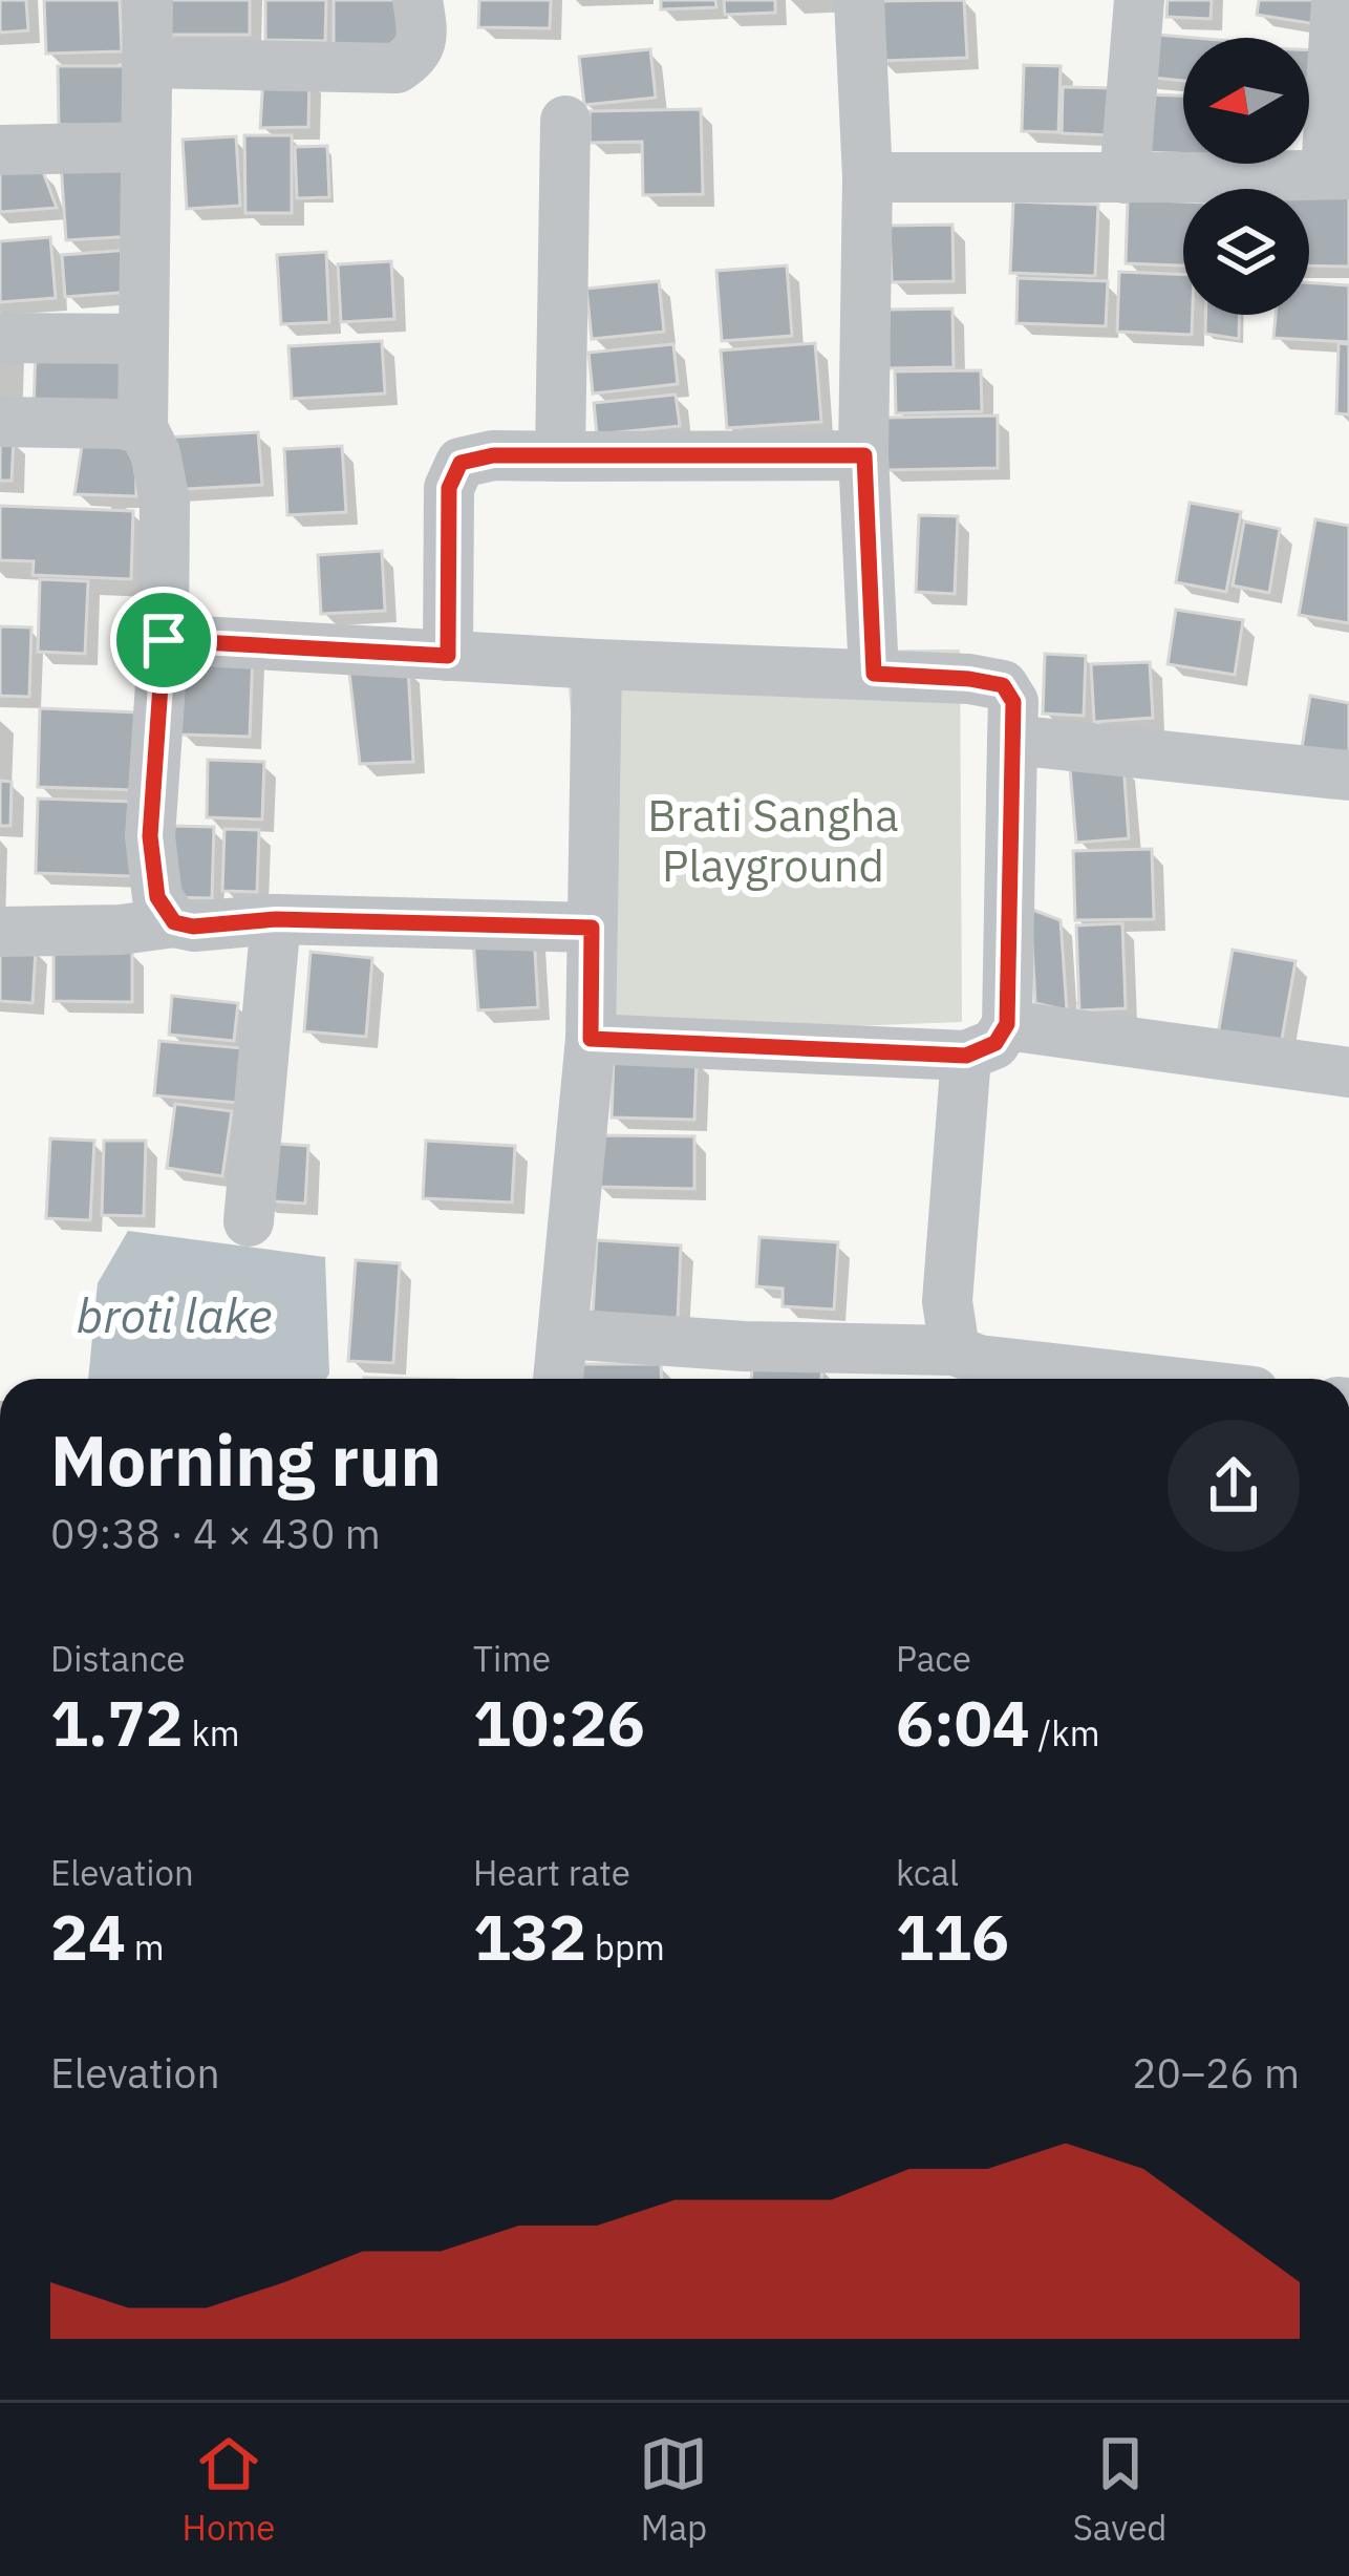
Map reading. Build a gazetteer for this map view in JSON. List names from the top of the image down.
{
  "water": ["broti lake"],
  "parks": ["Brati Sangha Playground"],
  "north": "left",
  "page": {
    "heading": ["Morning run", "09:38 · 4 × 430 m"],
    "stats": [
      ["Distance", "1.72 km"],
      ["Time", "10:26"],
      ["Pace", "6:04 /km"],
      ["Elevation", "24 m"],
      ["Heart rate", "132 bpm"],
      ["kcal", "116"]
    ],
    "chart": ["Elevation", "20–26 m"],
    "tabs": ["Home", "Map", "Saved"]
  }
}
